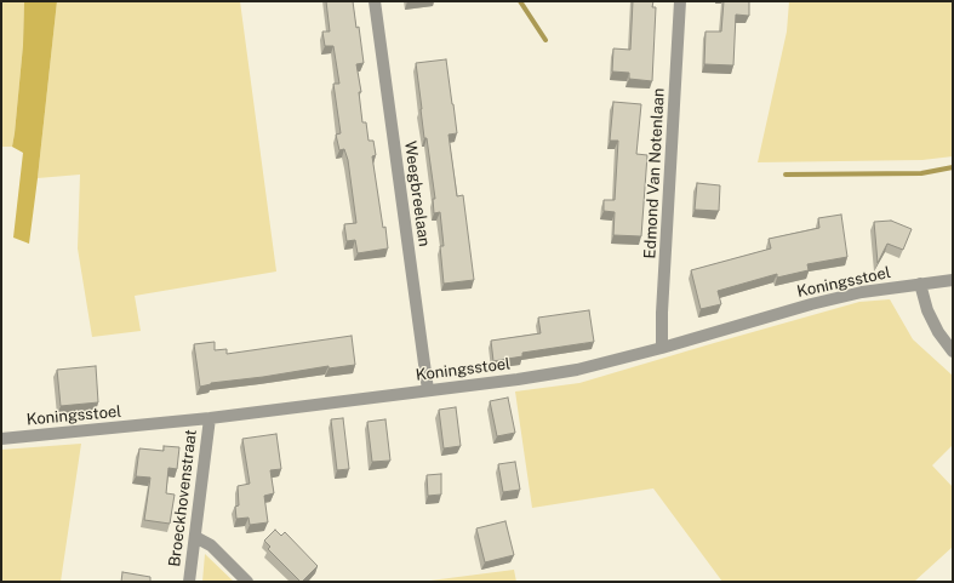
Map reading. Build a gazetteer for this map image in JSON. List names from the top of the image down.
{
  "streets": {
    "street": [
      "Edmond Van Notenlaan",
      "Weegbreelaan",
      "Koningsstoel",
      "Broeckhovenstraat"
    ]
  },
  "crossings": [
    ["Edmond Van Notenlaan", "Koningsstoel"],
    ["Weegbreelaan", "Koningsstoel"],
    ["Koningsstoel", "Broeckhovenstraat"]
  ]
}
